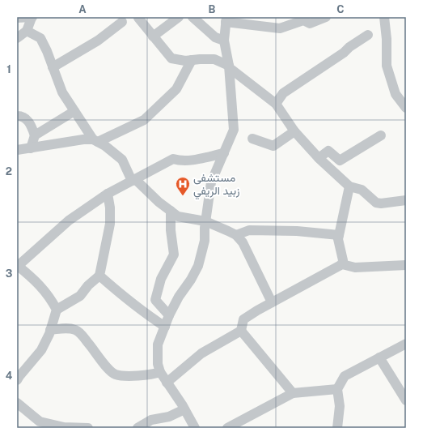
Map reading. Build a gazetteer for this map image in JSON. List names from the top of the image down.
{
  "places": {
    "hospital": ["مستشفى زبيد الريفي"]
  },
  "grid": {
    "columns": ["A", "B", "C"],
    "rows": [
      "1",
      "2",
      "3",
      "4"
    ]
  }
}
